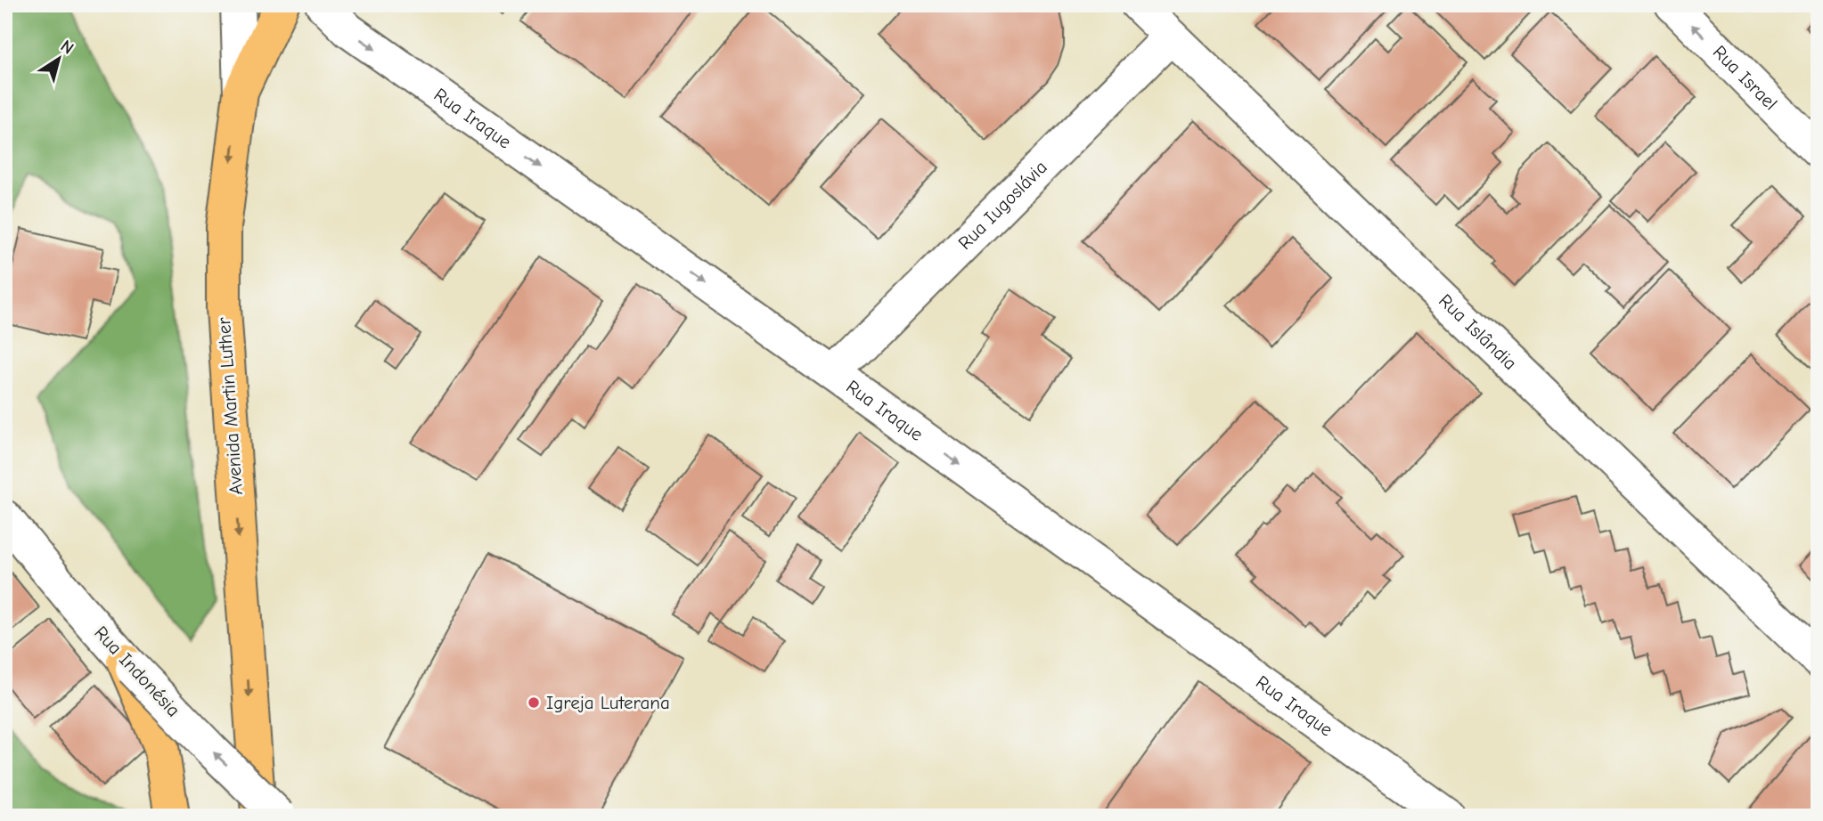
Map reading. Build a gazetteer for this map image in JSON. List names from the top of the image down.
{
  "streets": {
    "main road": ["Avenida Martin Luther"],
    "street": [
      "Rua Israel",
      "Rua Iraque",
      "Rua Iugoslávia",
      "Rua Islândia",
      "Rua Indonésia"
    ]
  },
  "crossings": [
    ["Rua Iraque", "Rua Iugoslávia"],
    ["Rua Iugoslávia", "Rua Islândia"]
  ],
  "one_way": [
    "Rua Israel",
    "Rua Iraque",
    "Avenida Martin Luther",
    "Rua Indonésia"
  ],
  "places": ["Igreja Luterana"],
  "north": "top right"
}
